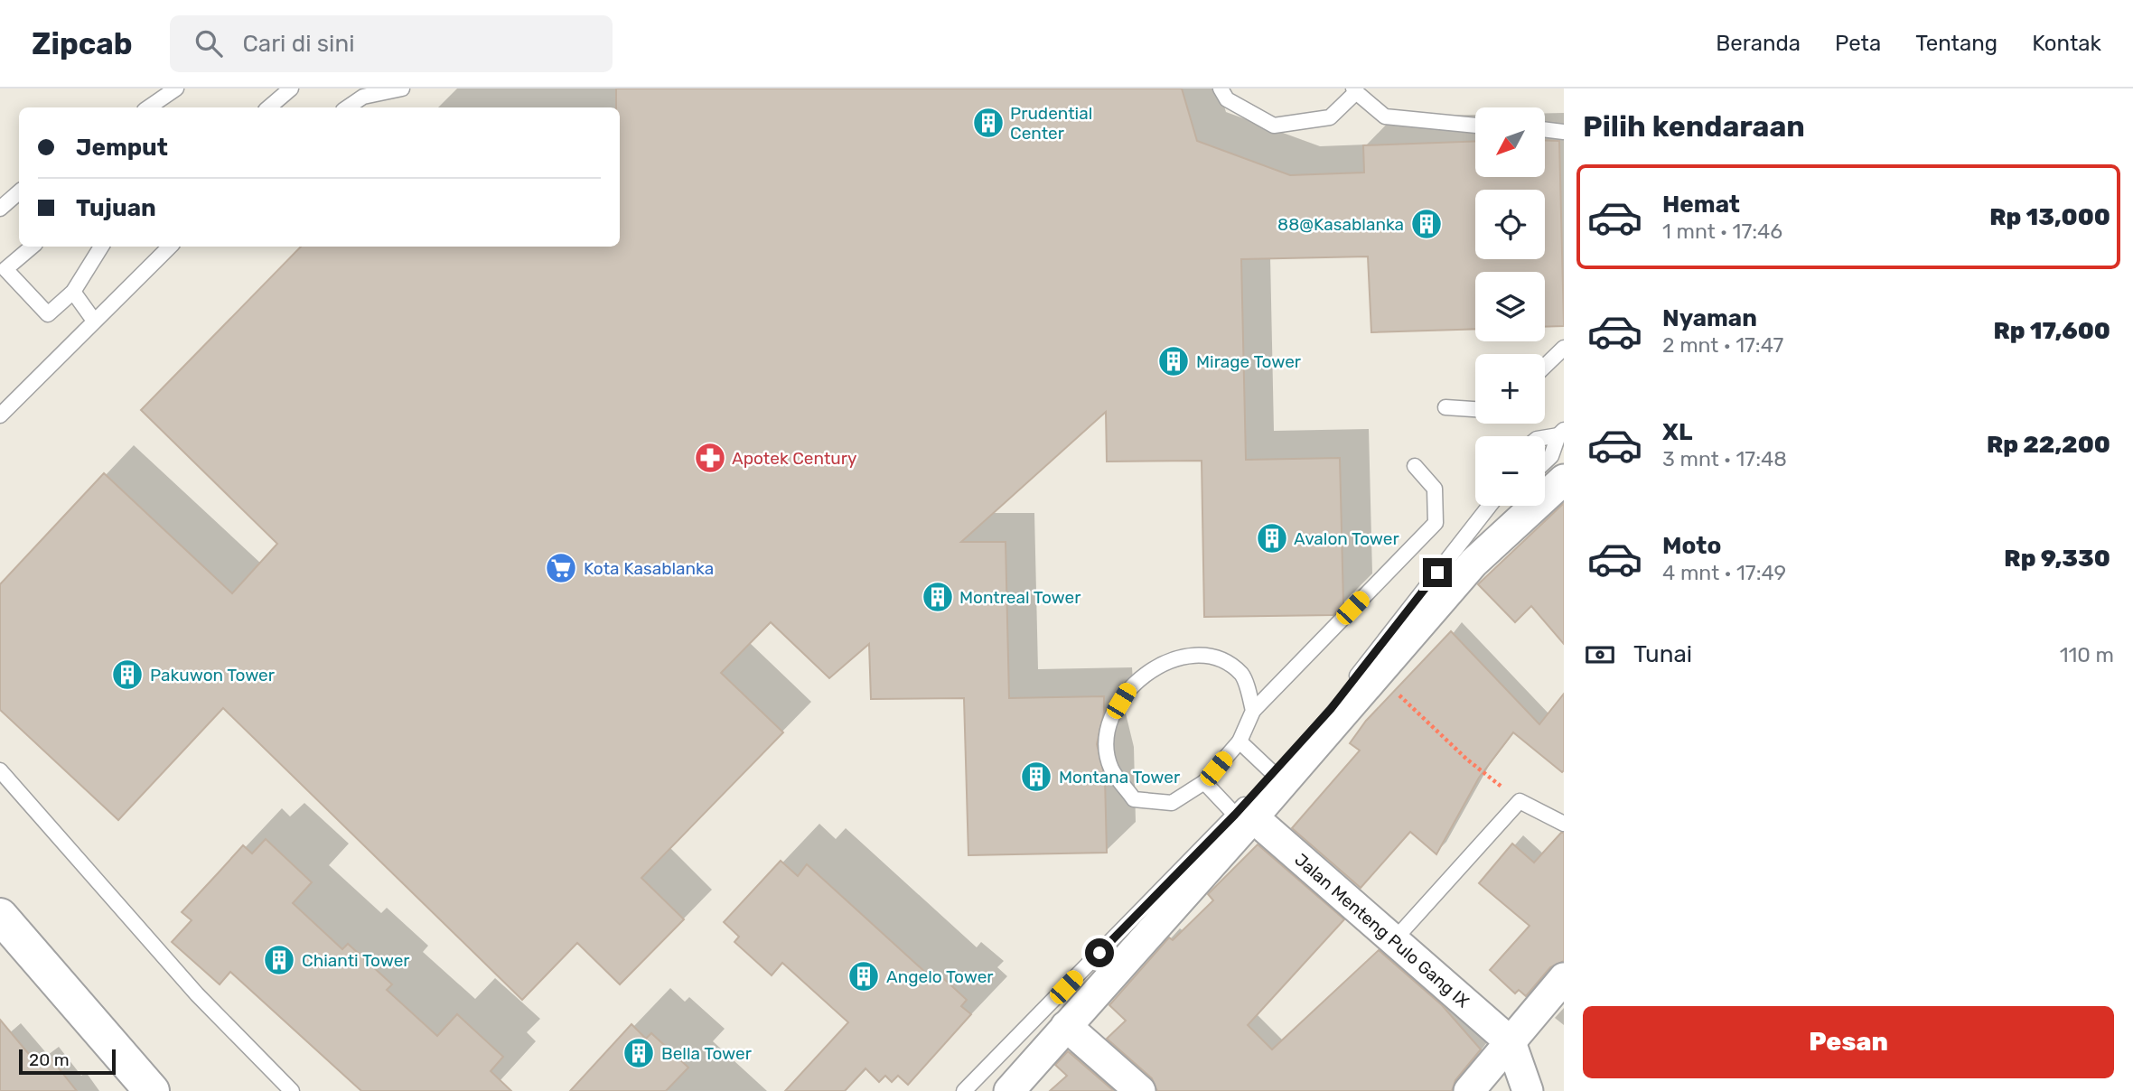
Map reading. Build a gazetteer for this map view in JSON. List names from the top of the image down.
{
  "streets": {
    "street": ["Jalan Menteng Pulo Gang IX"]
  },
  "places": {
    "building": [
      "Prudential Center",
      "88@Kasablanka",
      "Mirage Tower",
      "Avalon Tower",
      "Montreal Tower",
      "Pakuwon Tower",
      "Montana Tower",
      "Chianti Tower",
      "Angelo Tower",
      "Bella Tower"
    ],
    "pharmacy": ["Apotek Century"],
    "supermarket": ["Kota Kasablanka"]
  },
  "scale_bar": "20 m",
  "north": "bottom left",
  "page": {
    "header": "Zipcab",
    "search": "Cari di sini",
    "nav": [
      "Beranda",
      "Peta",
      "Tentang",
      "Kontak"
    ],
    "heading": "Pilih kendaraan",
    "map_buttons": ["+", "−"],
    "banner": ["Jemput", "Tujuan"],
    "list": [
      {
        "name": "Hemat",
        "note": "1 mnt · 17:46",
        "value": "Rp 13,000"
      },
      {
        "name": "Nyaman",
        "note": "2 mnt · 17:47",
        "value": "Rp 17,600"
      },
      {
        "name": "XL",
        "note": "3 mnt · 17:48",
        "value": "Rp 22,200"
      },
      {
        "name": "Moto",
        "note": "4 mnt · 17:49",
        "value": "Rp 9,330"
      }
    ],
    "pay": ["Tunai", "110 m"],
    "buttons": "Pesan",
    "scale": "20 m"
  }
}
